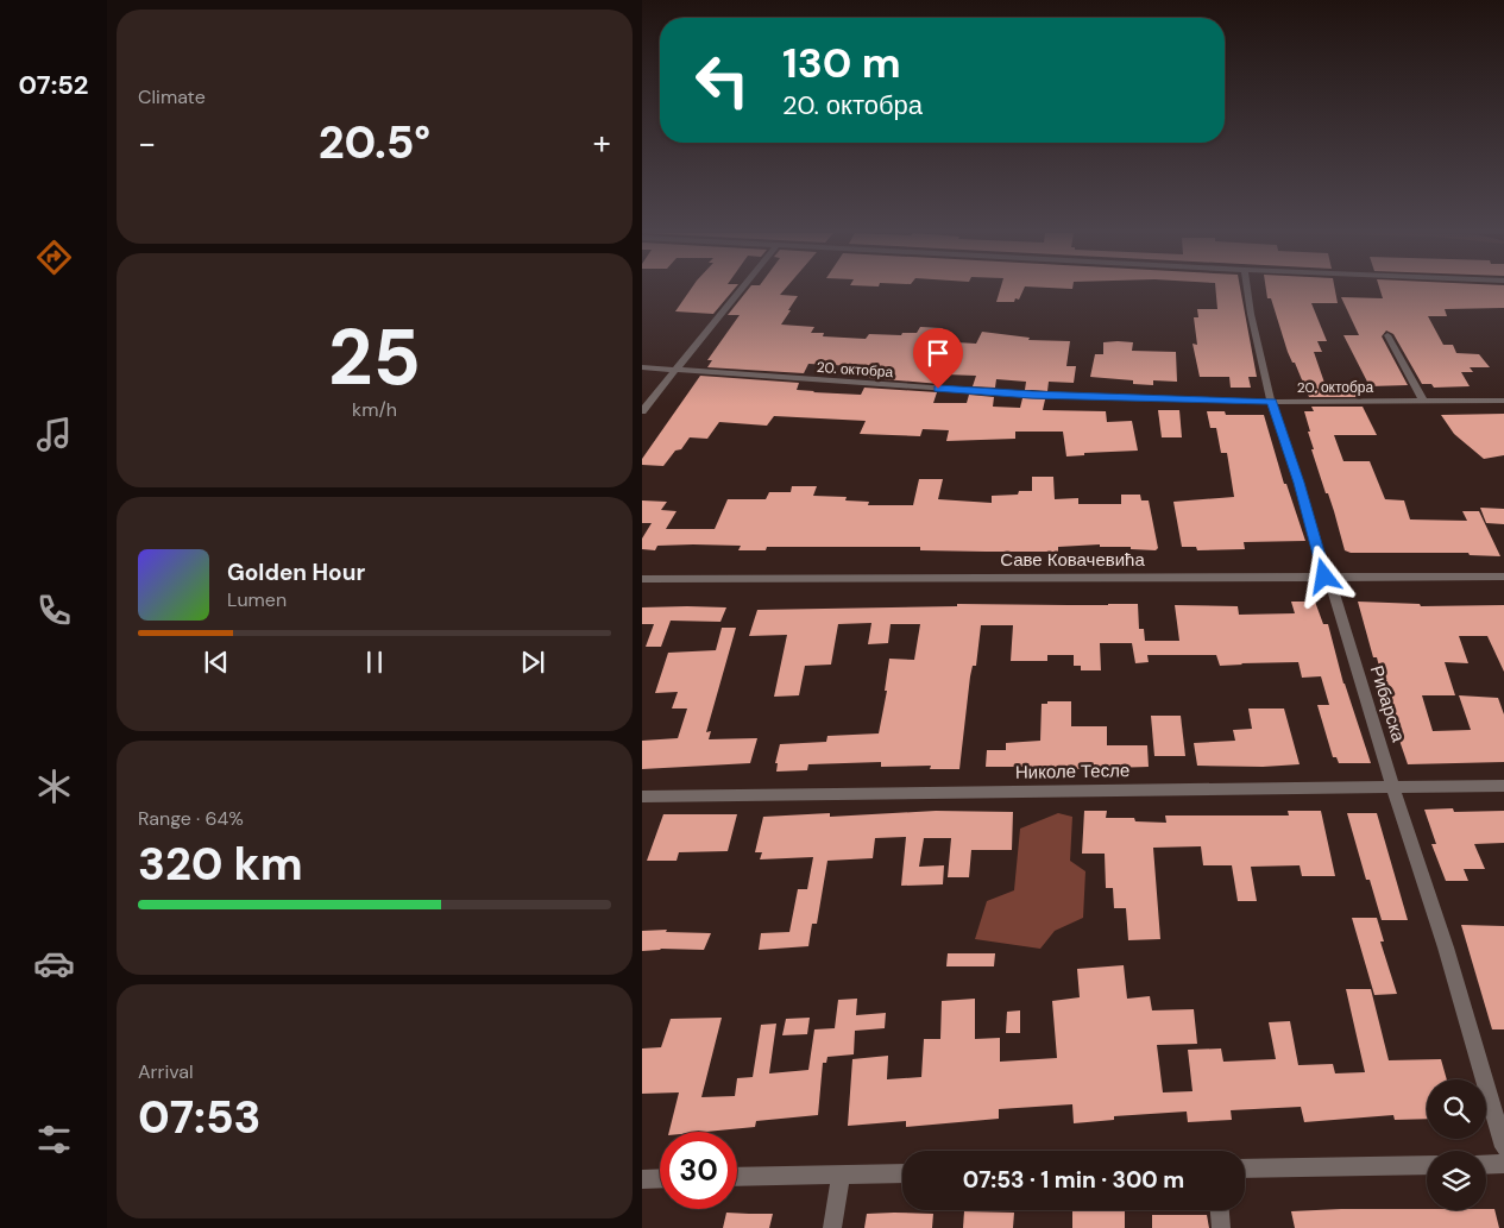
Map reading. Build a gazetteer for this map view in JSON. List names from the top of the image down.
{
  "streets": {
    "street": [
      "20. октобра",
      "Саве Ковачевића",
      "Рибарска",
      "Николе Тесле"
    ]
  },
  "crossings": [
    ["20. октобра", "Рибарска"],
    ["Саве Ковачевића", "Рибарска"],
    ["Рибарска", "Николе Тесле"]
  ],
  "page": {
    "tabs": "07:52",
    "tile": [
      "Climate",
      ["25", "km/h"],
      ["Range · 64%", "320 km"],
      ["Arrival", "07:53"]
    ],
    "turn": ["130 m", "20. октобра"],
    "heat": ["−", "20.5°", "+"],
    "song": ["Golden Hour", "Lumen"],
    "limit": "30",
    "trip": "07:53 · 1 min · 300 m"
  }
}
